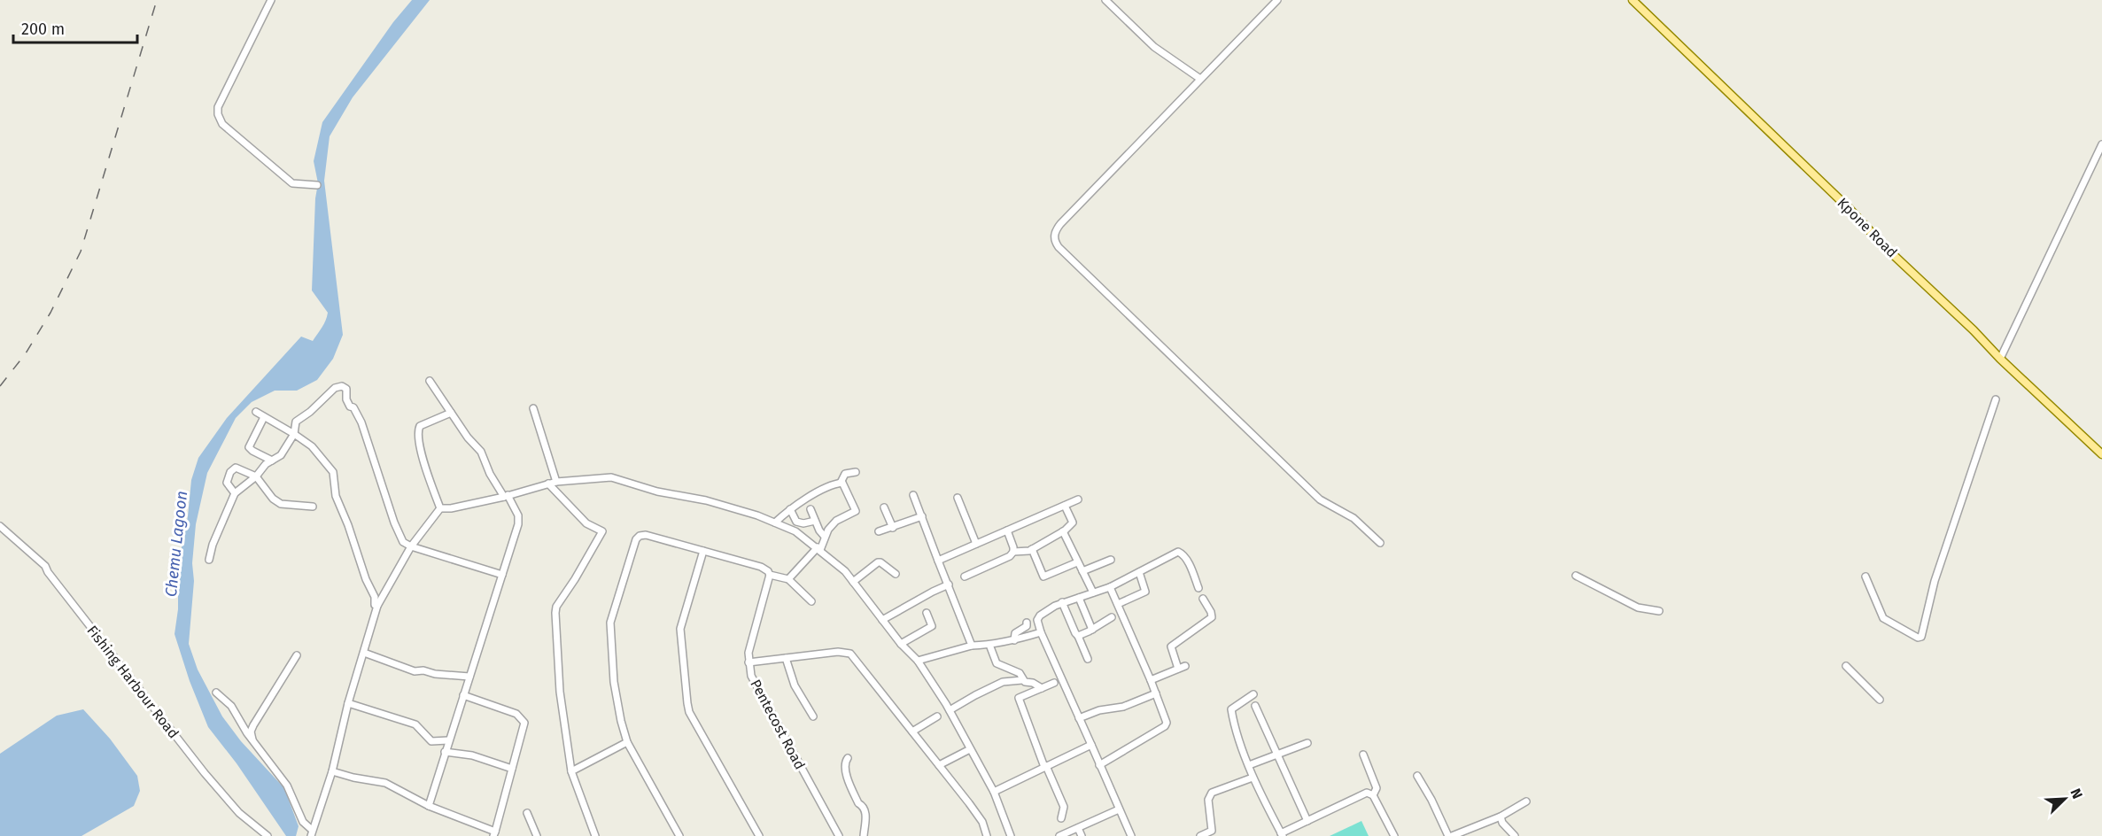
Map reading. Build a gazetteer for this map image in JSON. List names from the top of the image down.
{
  "streets": {
    "main road": ["Kpone Road"],
    "street": ["Fishing Harbour Road", "Pentecost Road"]
  },
  "water": ["Chemu Lagoon"],
  "scale_bar": "200 m",
  "north": "top right"
}
